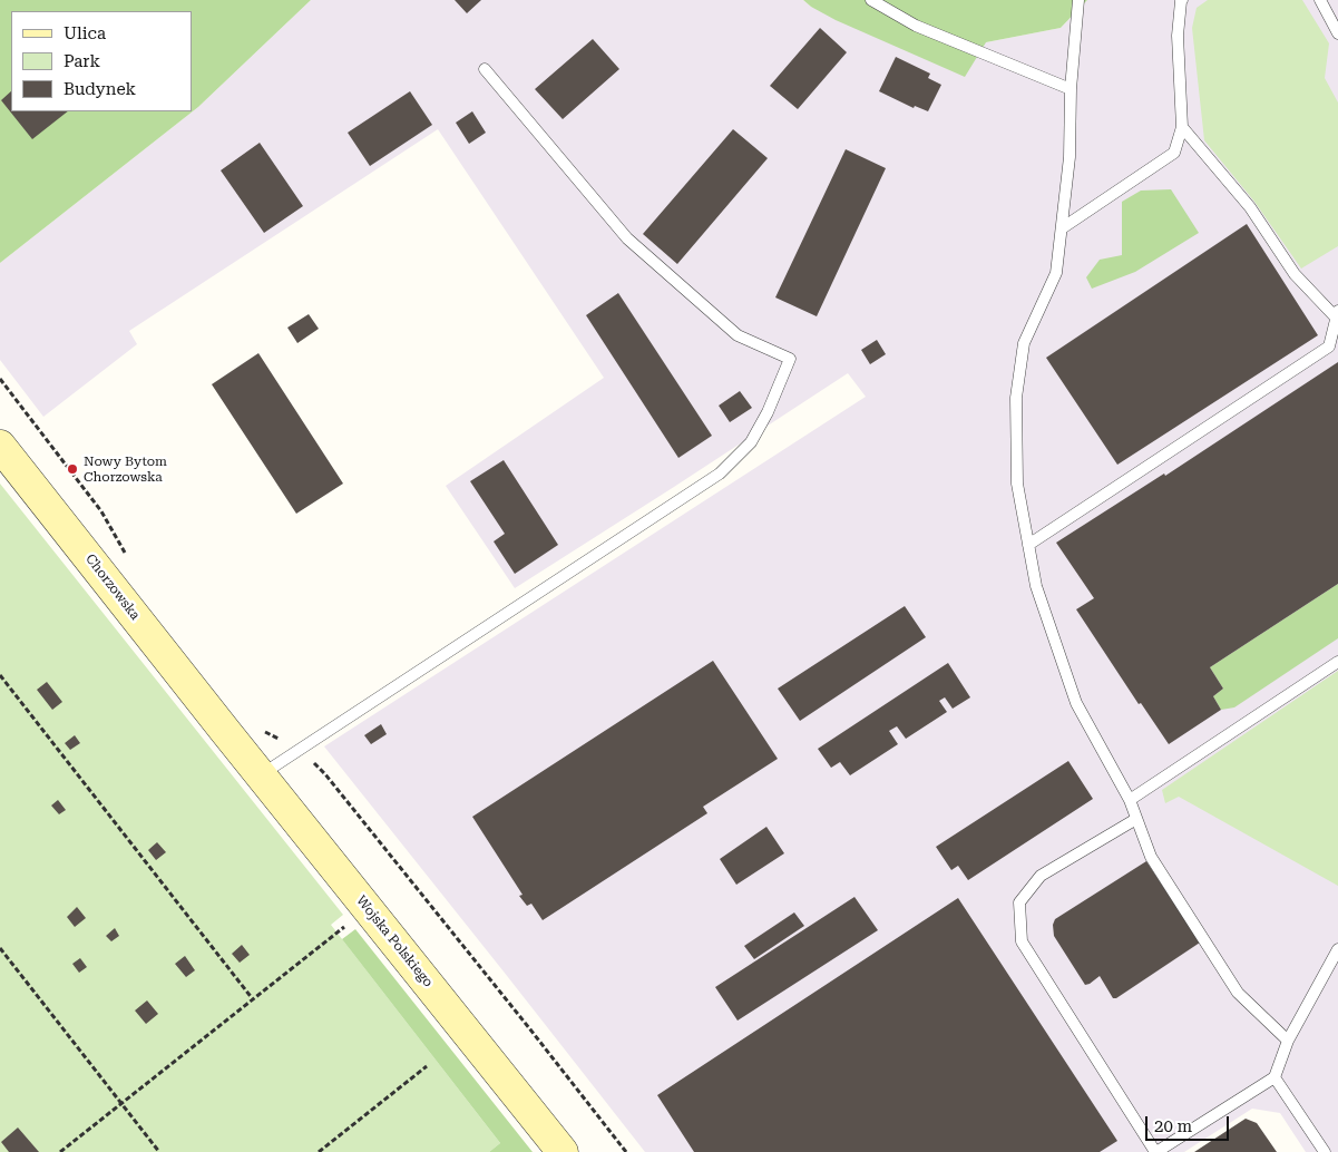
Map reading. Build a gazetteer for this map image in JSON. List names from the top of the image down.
{
  "streets": {
    "street": ["Chorzowska", "Wojska Polskiego"]
  },
  "crossings": [
    ["Chorzowska", "Wojska Polskiego"]
  ],
  "places": ["Nowy Bytom Chorzowska"],
  "legend": ["Ulica", "Park", "Budynek"],
  "scale_bar": "20 m"
}
